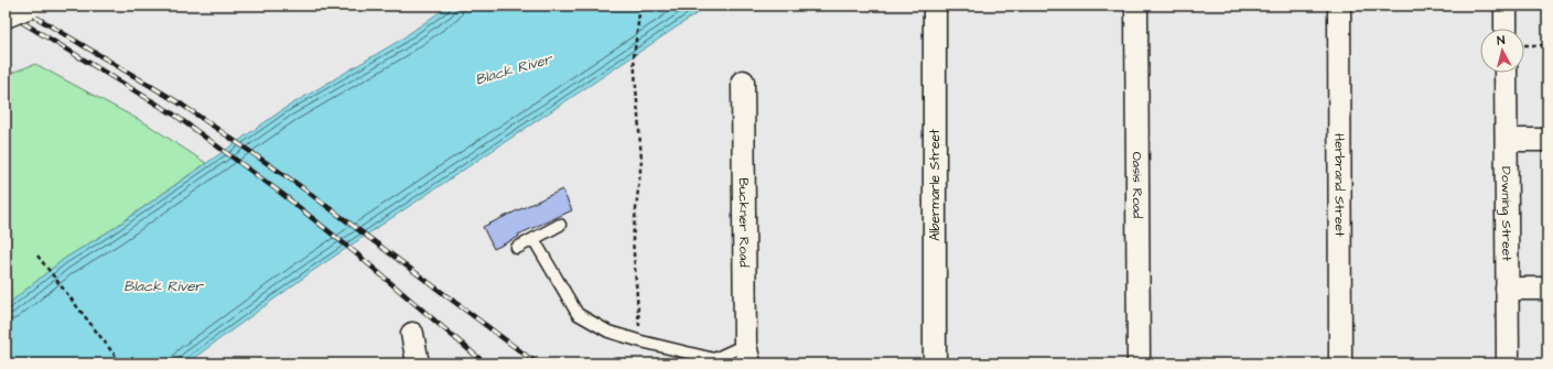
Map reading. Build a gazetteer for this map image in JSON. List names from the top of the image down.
{
  "streets": {
    "street": [
      "Albermarle Street",
      "Oasis Road",
      "Herbrand Street",
      "Downing Street",
      "Buckner Road"
    ]
  },
  "water": ["Black River"],
  "north": "top"
}
